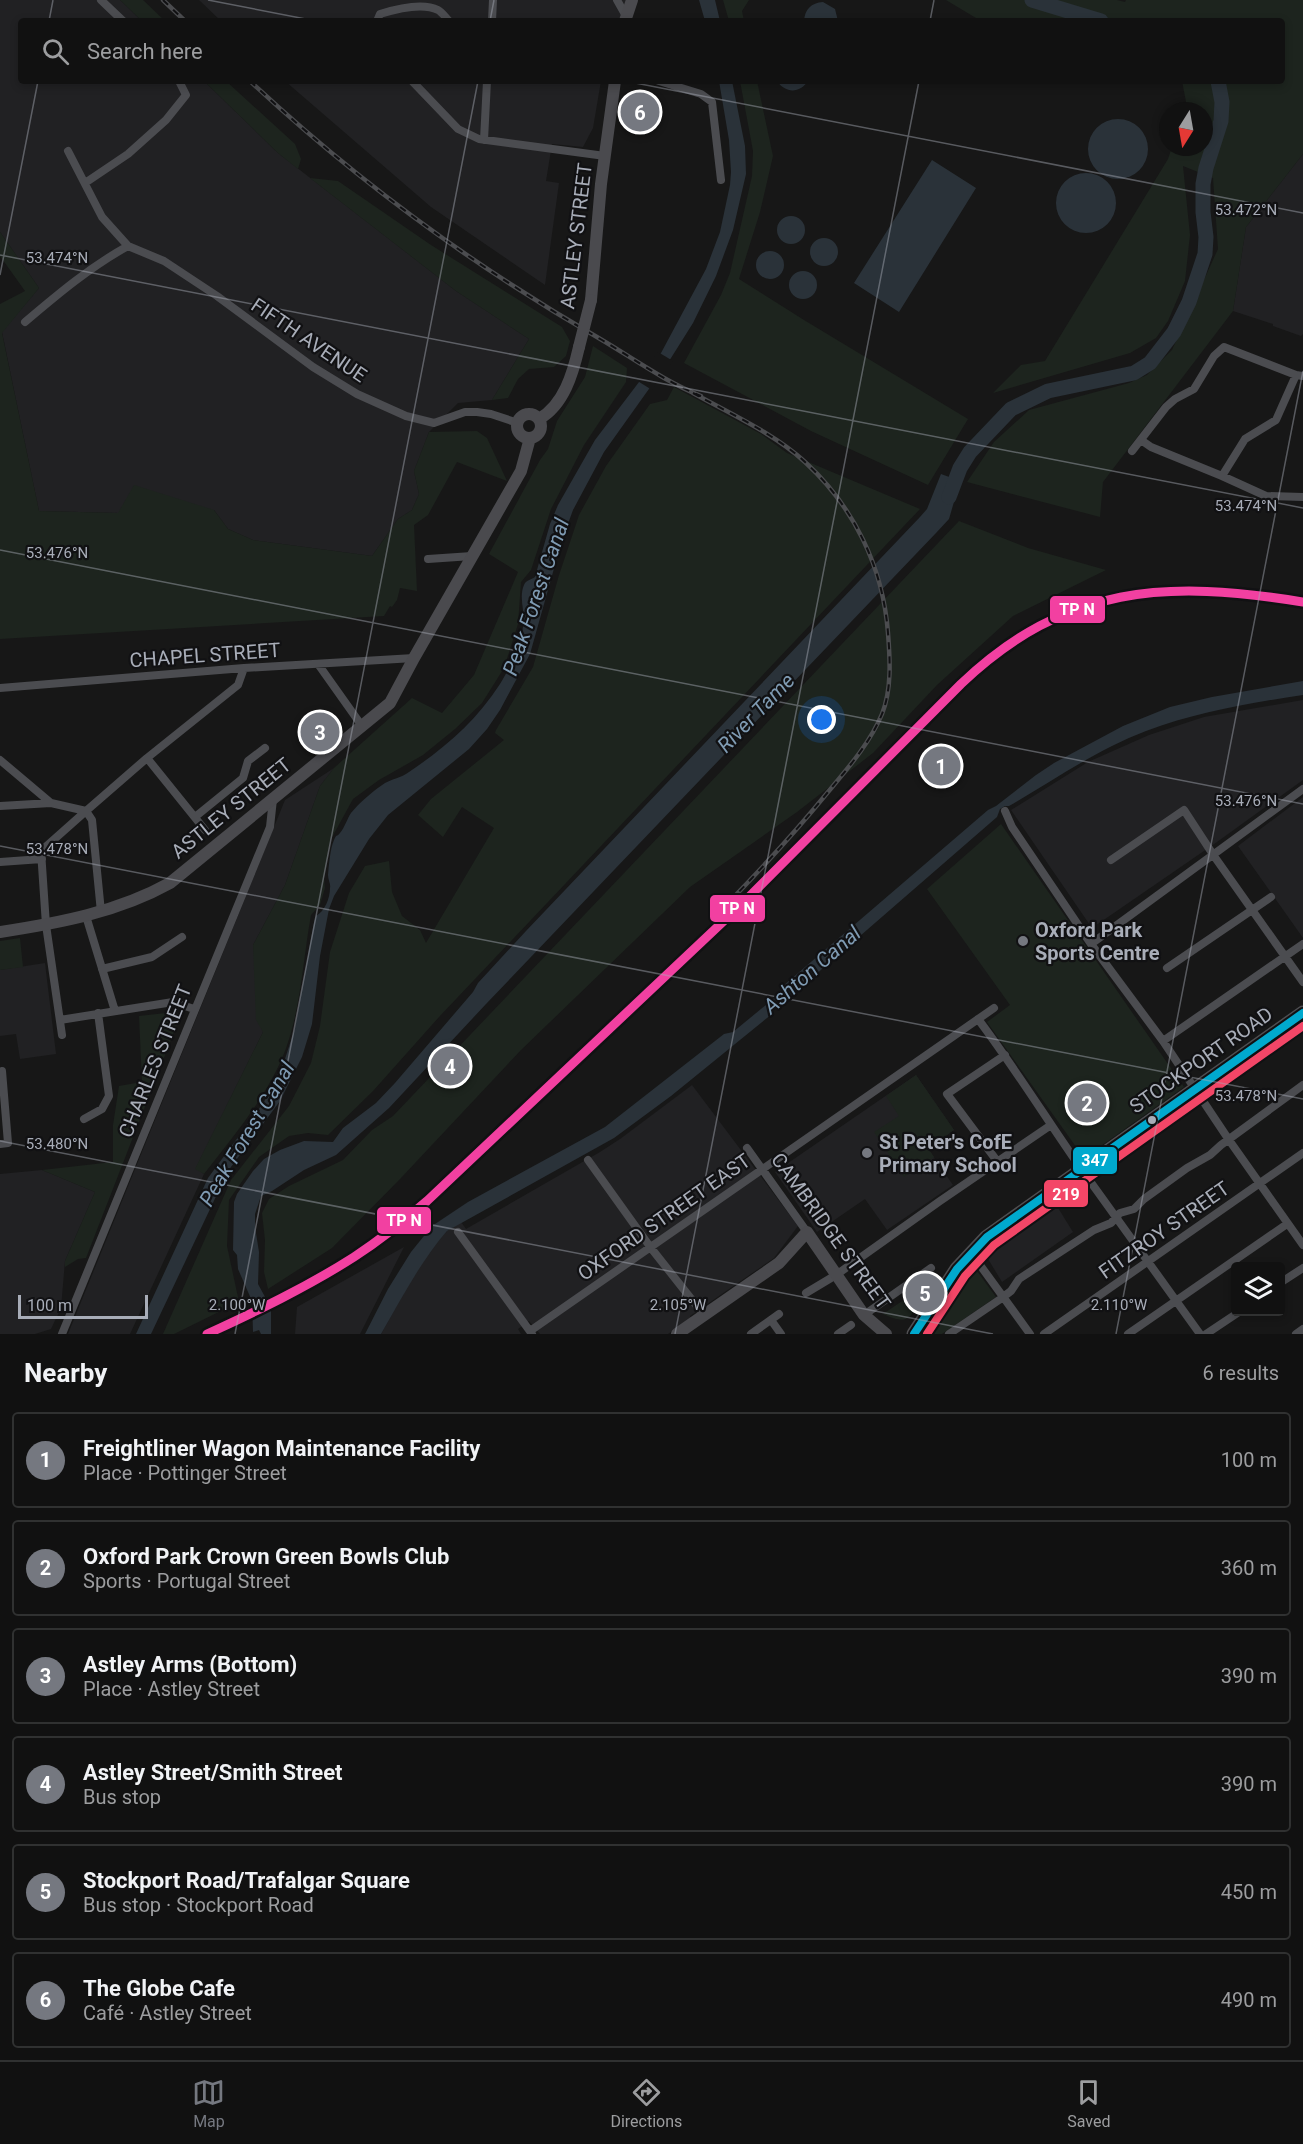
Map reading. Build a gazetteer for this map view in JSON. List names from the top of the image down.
{
  "streets": {
    "highway": ["STOCKPORT ROAD"],
    "main road": ["ASTLEY STREET", "CAMBRIDGE STREET"],
    "street": [
      "FIFTH AVENUE",
      "CHAPEL STREET",
      "CHARLES STREET",
      "OXFORD STREET EAST",
      "FITZROY STREET"
    ]
  },
  "crossings": [
    ["ASTLEY STREET", "FIFTH AVENUE"],
    ["ASTLEY STREET", "CHAPEL STREET"],
    ["ASTLEY STREET", "CHARLES STREET"],
    ["OXFORD STREET EAST", "CAMBRIDGE STREET"]
  ],
  "water": ["Peak Forest Canal", "River Tame", "Ashton Canal"],
  "places": ["Oxford Park Sports Centre", "St Peter's CofE Primary School"],
  "lines": ["transit line 347", "transit line 219"],
  "scale_bar": "100 m",
  "north": "bottom",
  "page": {
    "search": "Search here",
    "pins": [
      "6",
      "3",
      "1",
      "4",
      "2",
      "5"
    ],
    "scale": "100 m",
    "heading": ["Nearby", "6 results"],
    "list": [
      {
        "mark": "1",
        "name": "Freightliner Wagon Maintenance Facility",
        "note": "Place · Pottinger Street",
        "value": "100 m"
      },
      {
        "mark": "2",
        "name": "Oxford Park Crown Green Bowls Club",
        "note": "Sports · Portugal Street",
        "value": "360 m"
      },
      {
        "mark": "3",
        "name": "Astley Arms (Bottom)",
        "note": "Place · Astley Street",
        "value": "390 m"
      },
      {
        "mark": "4",
        "name": "Astley Street/Smith Street",
        "note": "Bus stop",
        "value": "390 m"
      },
      {
        "mark": "5",
        "name": "Stockport Road/Trafalgar Square",
        "note": "Bus stop · Stockport Road",
        "value": "450 m"
      },
      {
        "mark": "6",
        "name": "The Globe Cafe",
        "note": "Café · Astley Street",
        "value": "490 m"
      }
    ],
    "nav": ["Map", "Directions", "Saved"]
  },
  "coordinates": [
    "53.472°N",
    "53.474°N",
    "53.476°N",
    "53.478°N",
    "53.480°N",
    "2.100°W",
    "2.105°W",
    "2.110°W"
  ]
}
